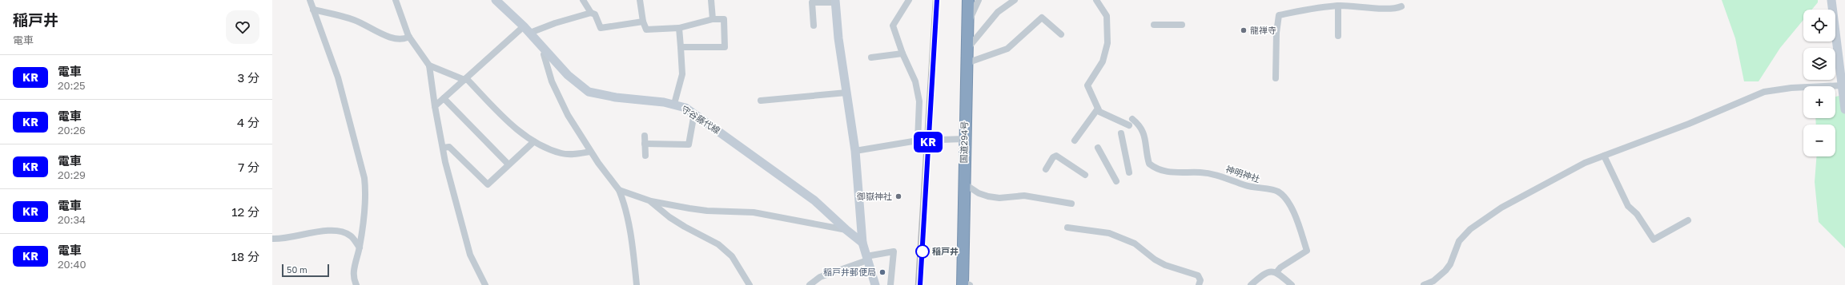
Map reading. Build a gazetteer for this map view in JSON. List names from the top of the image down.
{
  "streets": {
    "highway": ["国道294号"],
    "main road": ["守谷藤代線"],
    "street": ["神明神社"]
  },
  "places": [
    "龍禅寺",
    "御嶽神社",
    "稲戸井",
    "稲戸井郵便局"
  ],
  "scale_bar": "50 m",
  "page": {
    "heading": ["稲戸井", "電車"],
    "on_map": "KR",
    "map_buttons": ["+", "−"],
    "list": [
      {
        "mark": "KR",
        "name": "電車",
        "note": "20:25",
        "value": "3 分"
      },
      {
        "mark": "KR",
        "name": "電車",
        "note": "20:26",
        "value": "4 分"
      },
      {
        "mark": "KR",
        "name": "電車",
        "note": "20:29",
        "value": "7 分"
      },
      {
        "mark": "KR",
        "name": "電車",
        "note": "20:34",
        "value": "12 分"
      },
      {
        "mark": "KR",
        "name": "電車",
        "note": "20:40",
        "value": "18 分"
      }
    ],
    "scale": "50 m"
  }
}
